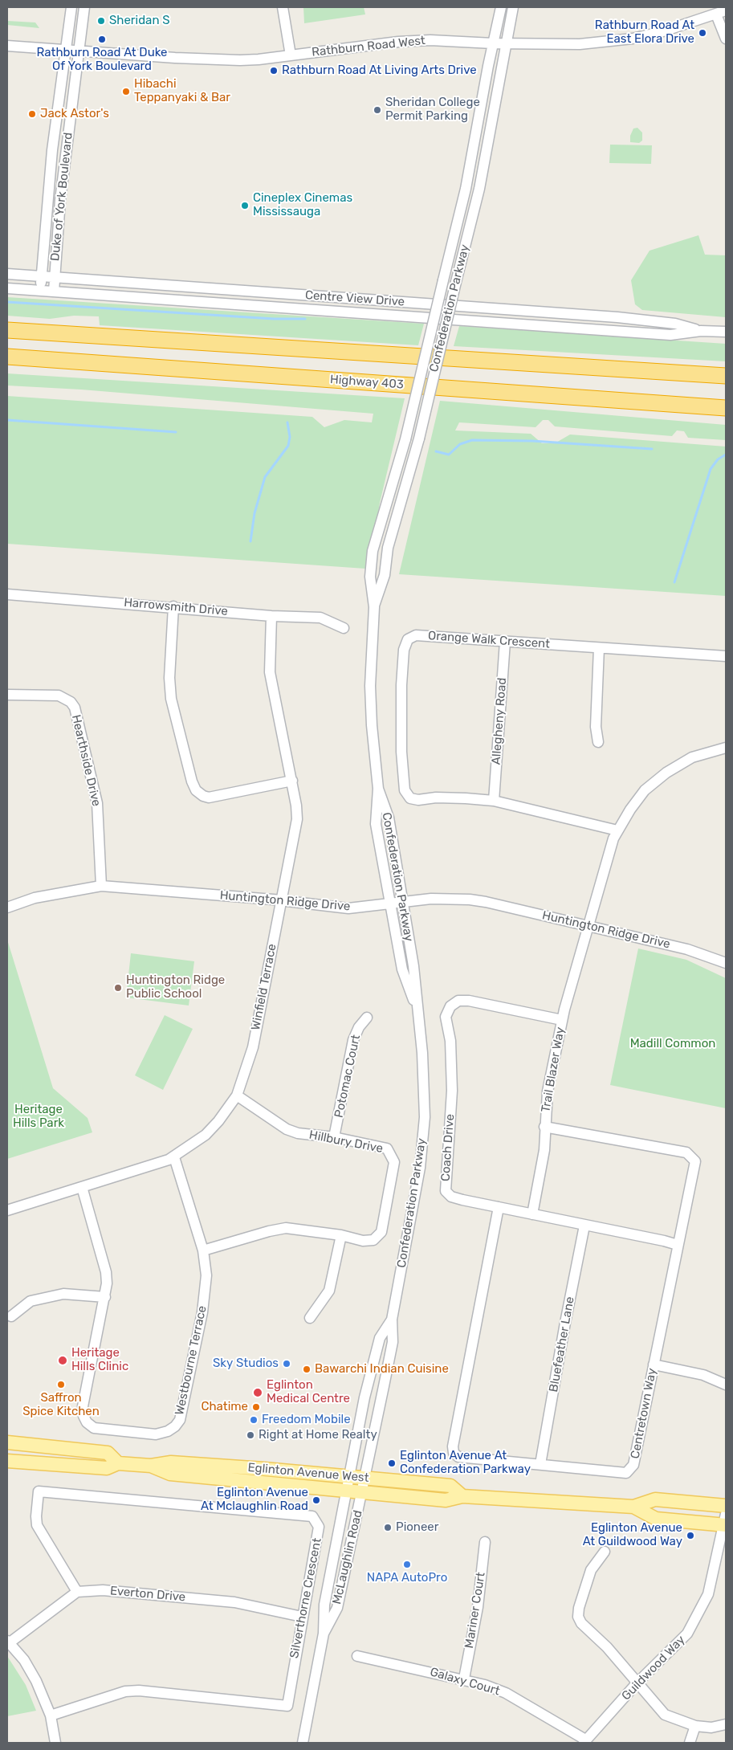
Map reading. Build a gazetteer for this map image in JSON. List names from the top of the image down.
{
  "streets": {
    "highway": ["Highway 403"],
    "main road": ["Eglinton Avenue West"],
    "street": [
      "Rathburn Road West",
      "Duke of York Boulevard",
      "Centre View Drive",
      "Confederation Parkway",
      "Harrowsmith Drive",
      "Orange Walk Crescent",
      "Allegheny Road",
      "Hearthside Drive",
      "Huntington Ridge Drive",
      "Winfield Terrace",
      "Trail Blazer Way",
      "Potomac Court",
      "Hillbury Drive",
      "Coach Drive",
      "Bluefeather Lane",
      "Westbourne Terrace",
      "Centretown Way",
      "McLaughlin Road",
      "Everton Drive",
      "Silverthorne Crescent",
      "Mariner Court",
      "Guildwood Way",
      "Galaxy Court"
    ]
  },
  "crossings": [
    ["Rathburn Road West", "Duke of York Boulevard"],
    ["Rathburn Road West", "Confederation Parkway"],
    ["Duke of York Boulevard", "Centre View Drive"],
    ["Confederation Parkway", "Huntington Ridge Drive"],
    ["Confederation Parkway", "Eglinton Avenue West"],
    ["Confederation Parkway", "McLaughlin Road"],
    ["Harrowsmith Drive", "Winfield Terrace"],
    ["Orange Walk Crescent", "Allegheny Road"],
    ["Hearthside Drive", "Huntington Ridge Drive"],
    ["Huntington Ridge Drive", "Winfield Terrace"],
    ["Huntington Ridge Drive", "Trail Blazer Way"],
    ["Winfield Terrace", "Hillbury Drive"],
    ["Winfield Terrace", "Westbourne Terrace"],
    ["Trail Blazer Way", "Coach Drive"],
    ["Trail Blazer Way", "Centretown Way"],
    ["Potomac Court", "Hillbury Drive"],
    ["Hillbury Drive", "Westbourne Terrace"],
    ["Coach Drive", "Bluefeather Lane"],
    ["Coach Drive", "Centretown Way"],
    ["Bluefeather Lane", "Centretown Way"],
    ["Eglinton Avenue West", "McLaughlin Road"],
    ["Eglinton Avenue West", "Guildwood Way"],
    ["Everton Drive", "Silverthorne Crescent"],
    ["Mariner Court", "Galaxy Court"],
    ["Guildwood Way", "Galaxy Court"]
  ],
  "parks": ["Madill Common", "Heritage Hills Park"],
  "places": [
    "Sheridan S",
    "Rathburn Road At East Elora Drive",
    "Rathburn Road At Duke Of York Boulevard",
    "Rathburn Road At Living Arts Drive",
    "Hibachi Teppanyaki & Bar",
    "Sheridan College Permit Parking",
    "Jack Astor's",
    "Cineplex Cinemas Mississauga",
    "Huntington Ridge Public School",
    "Heritage Hills Clinic",
    "Sky Studios",
    "Bawarchi Indian Cuisine",
    "Saffron Spice Kitchen",
    "Eglinton Medical Centre",
    "Chatime",
    "Freedom Mobile",
    "Right at Home Realty",
    "Eglinton Avenue At Confederation Parkway",
    "Eglinton Avenue At Mclaughlin Road",
    "Pioneer",
    "Eglinton Avenue At Guildwood Way",
    "NAPA AutoPro"
  ]
}
